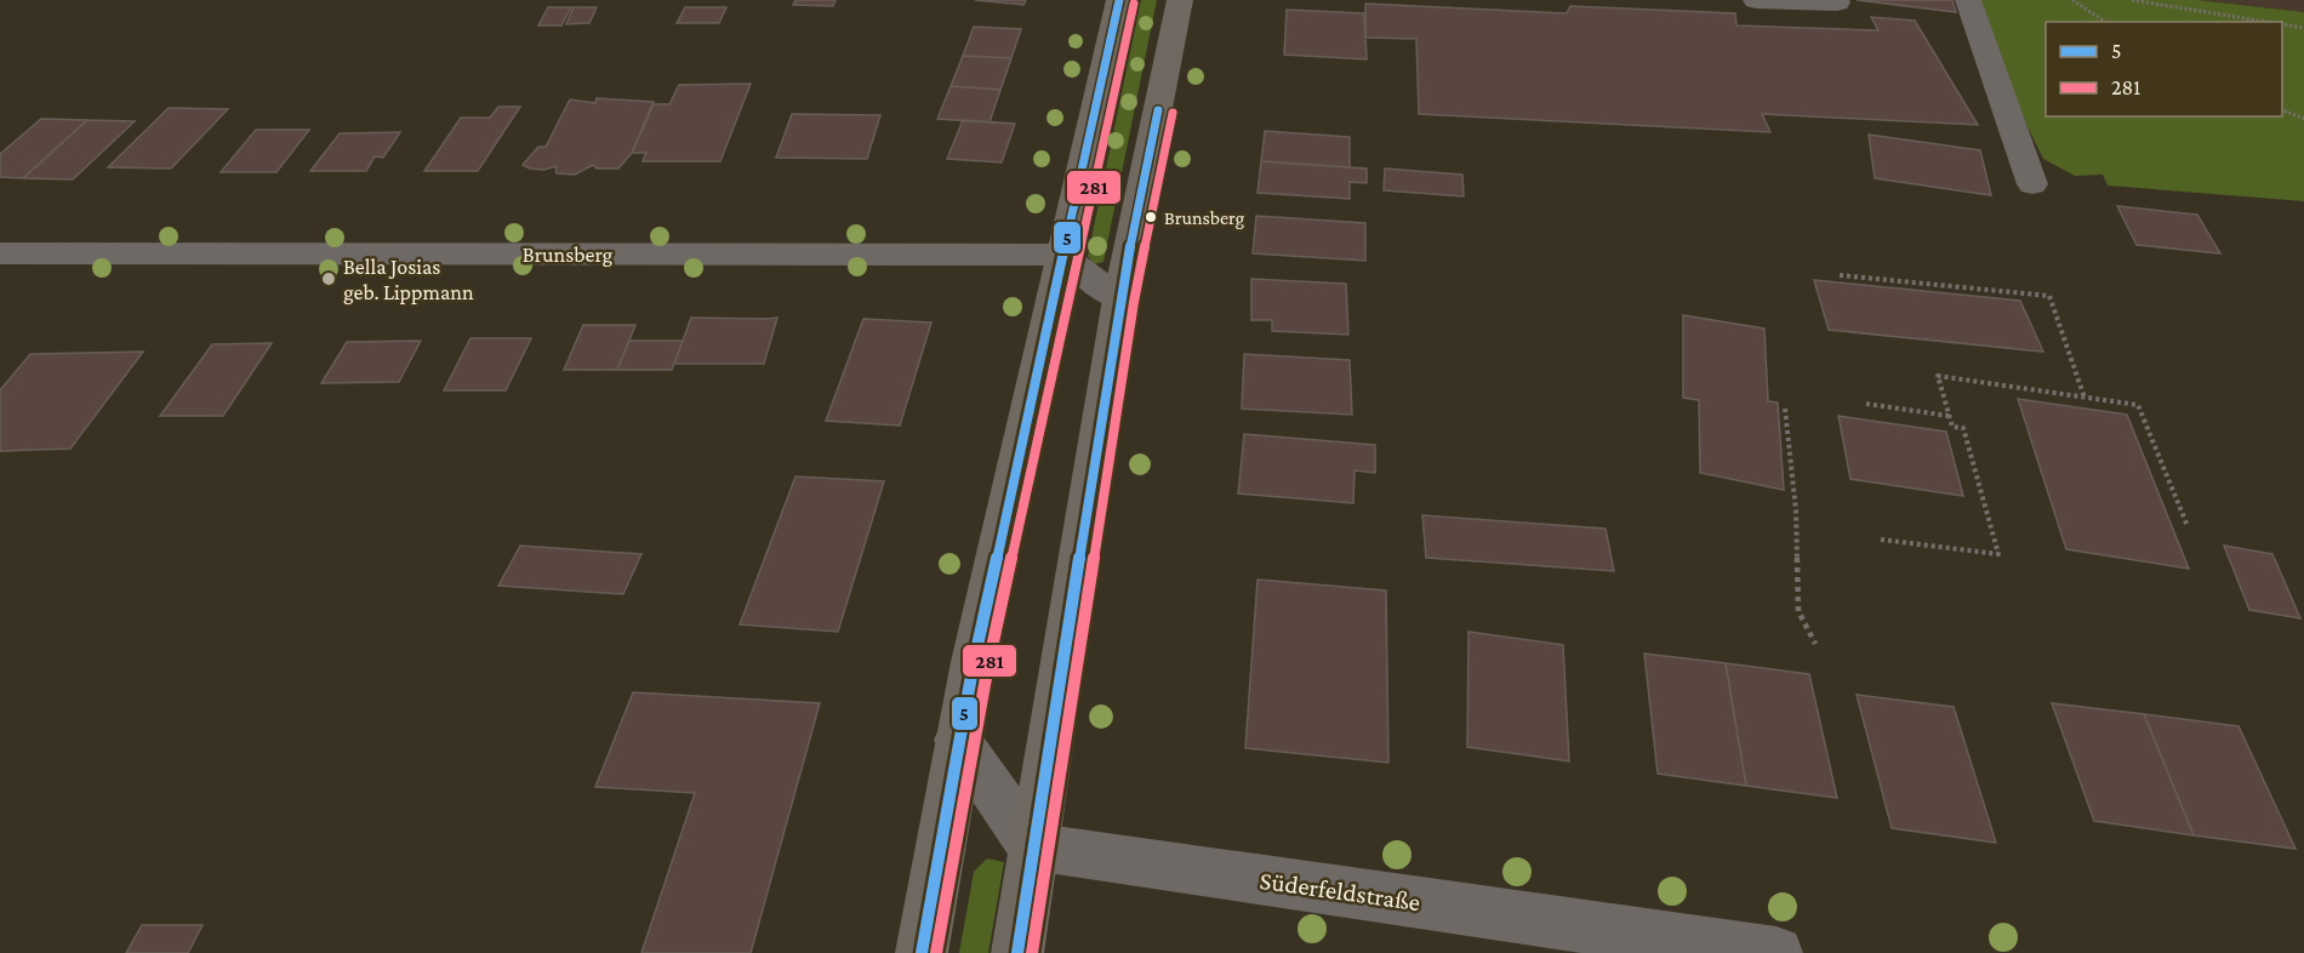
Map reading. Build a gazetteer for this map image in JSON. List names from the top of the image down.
{
  "streets": {
    "street": ["Brunsberg", "Süderfeldstraße"]
  },
  "places": ["Brunsberg", "Bella Josias geb. Lippmann"],
  "lines": ["transit line 5", "transit line 281"],
  "legend": ["5", "281"]
}
